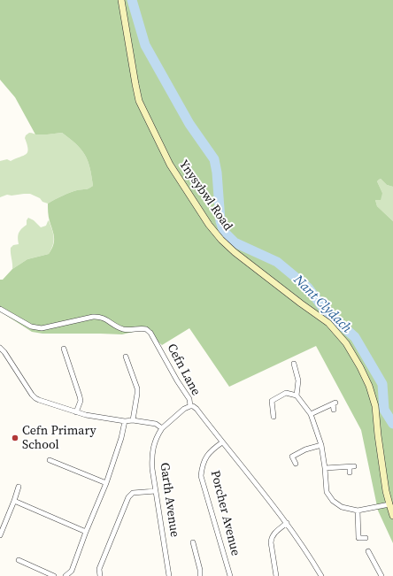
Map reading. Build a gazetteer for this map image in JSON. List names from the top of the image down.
{
  "streets": {
    "main road": ["Ynysybwl Road"],
    "street": ["Cefn Lane", "Garth Avenue", "Porcher Avenue"]
  },
  "crossings": [
    ["Cefn Lane", "Porcher Avenue"]
  ],
  "water": ["Nant Clydach"],
  "places": ["Cefn Primary School"]
}
